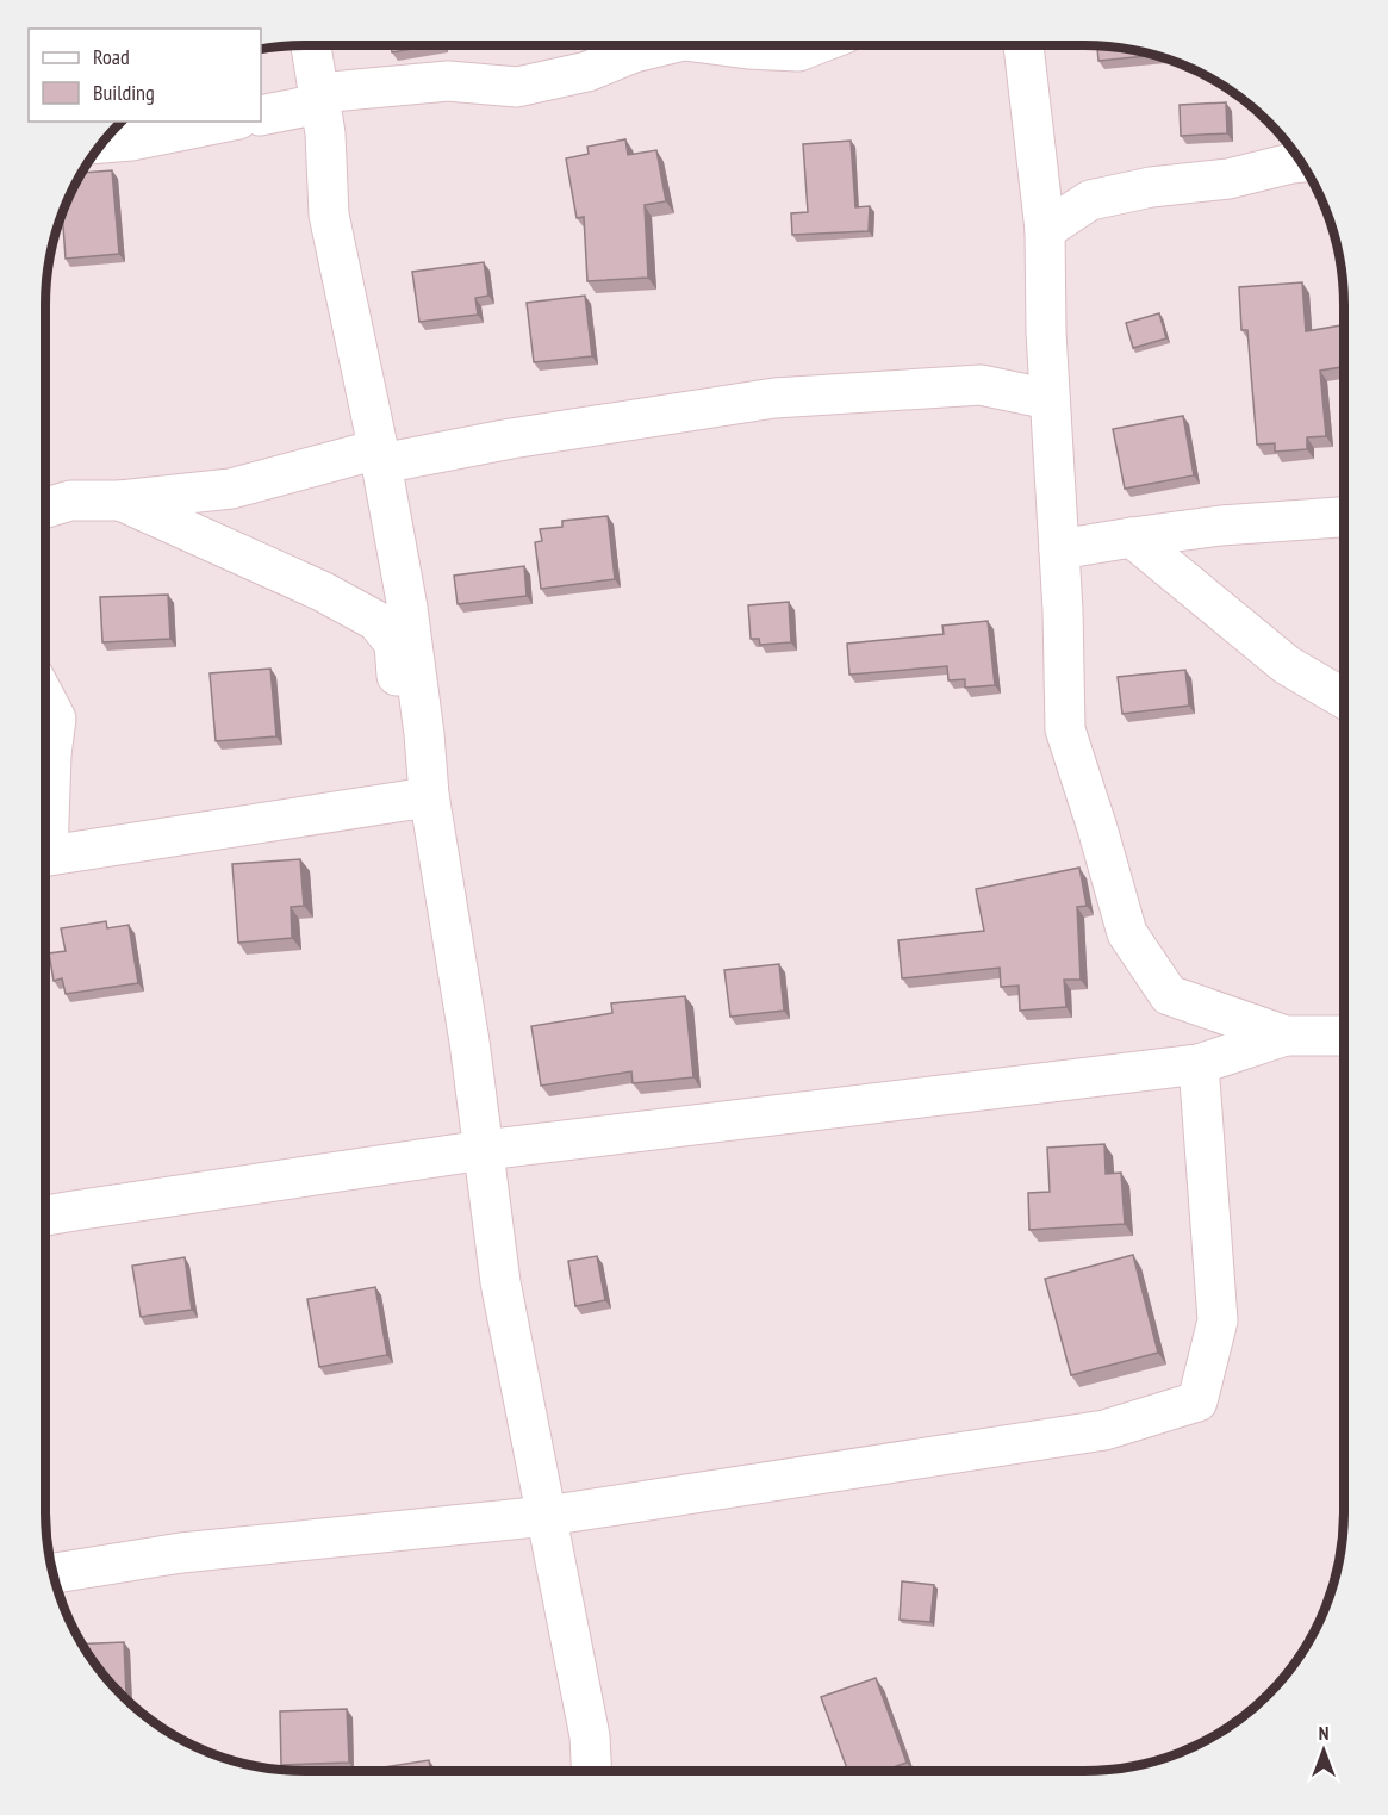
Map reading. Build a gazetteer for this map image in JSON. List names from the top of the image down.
{
  "legend": ["Road", "Building"],
  "north": "top"
}
